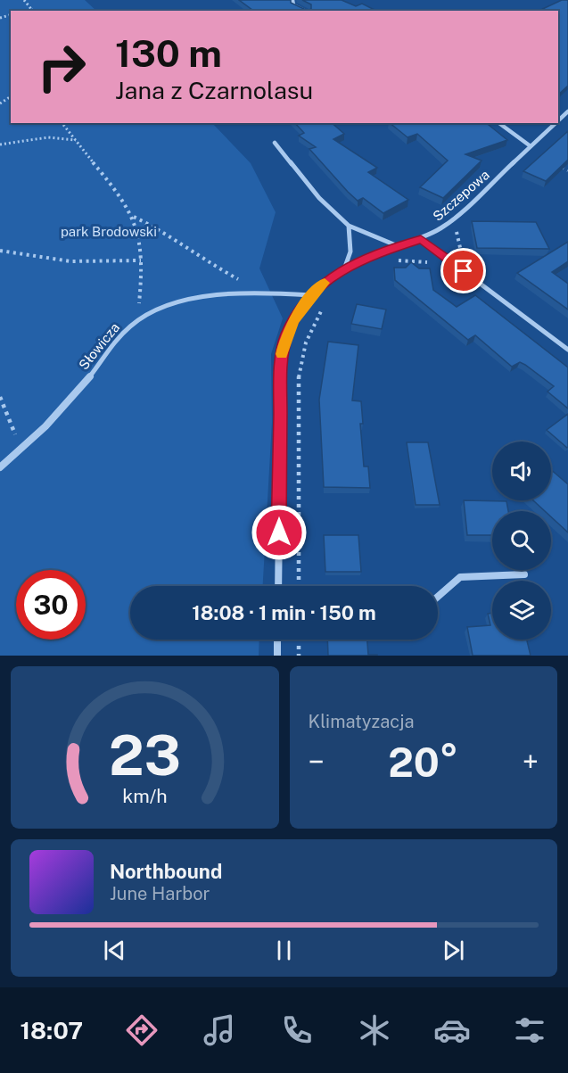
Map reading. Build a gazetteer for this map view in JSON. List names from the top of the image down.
{
  "streets": {
    "street": ["Szczepowa", "Słowicza"]
  },
  "crossings": [
    ["Szczepowa", "Słowicza"]
  ],
  "parks": ["park Brodowski"],
  "page": {
    "turn": ["130 m", "Jana z Czarnolasu"],
    "limit": "30",
    "trip": "18:08 · 1 min · 150 m",
    "tile": "Klimatyzacja",
    "heat": ["−", "20°", "+"],
    "song": ["Northbound", "June Harbor"],
    "tabs": "18:07",
    "gauge": ["23", "km/h"]
  }
}
